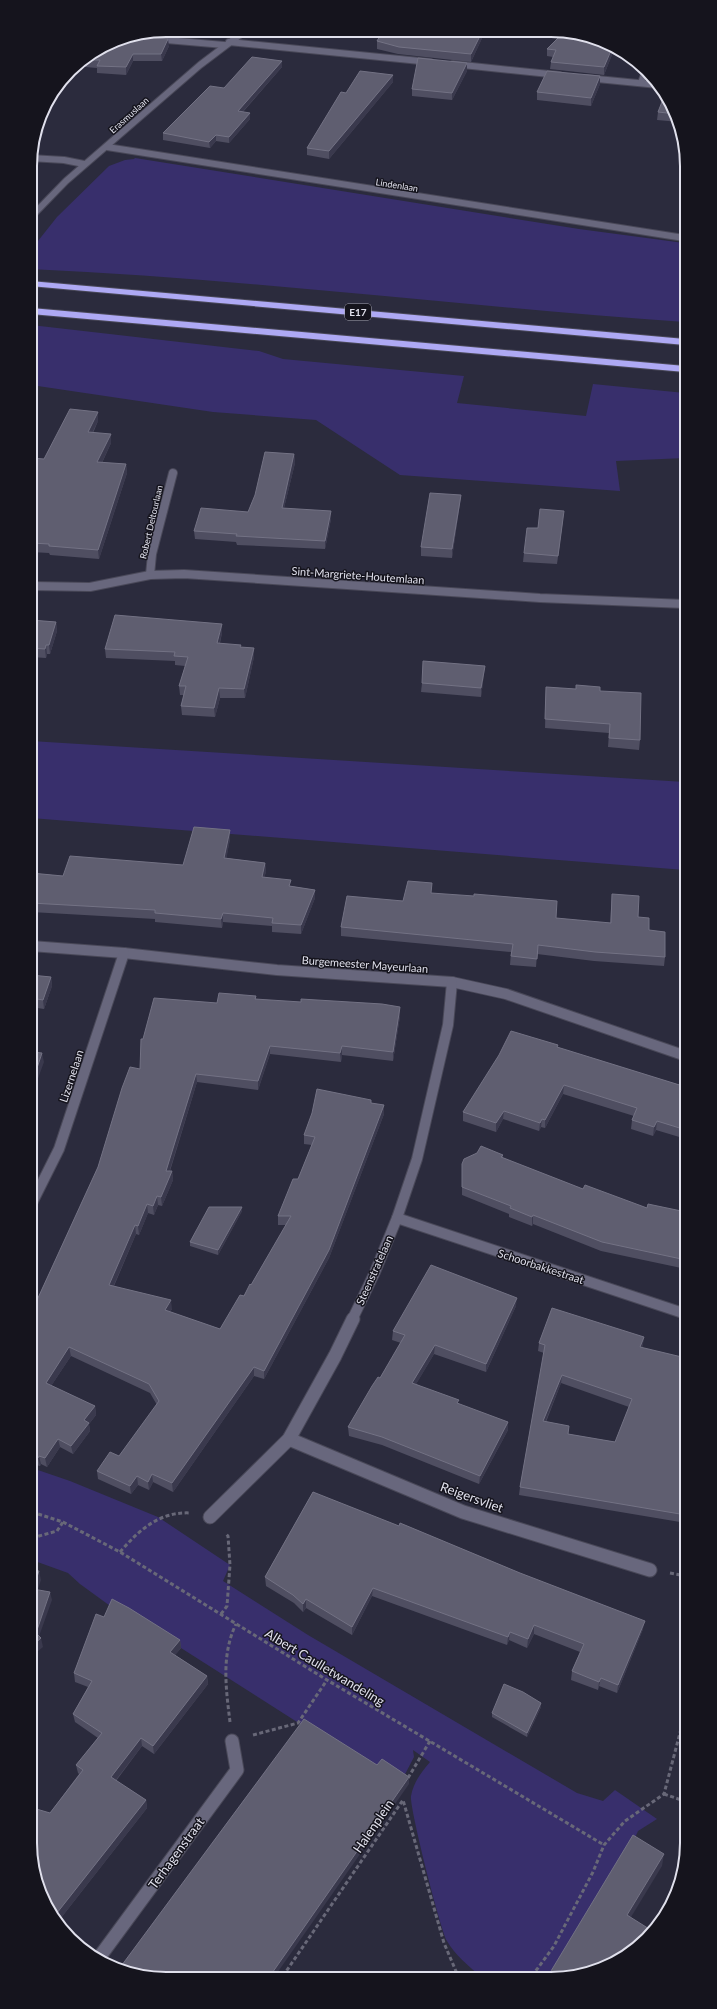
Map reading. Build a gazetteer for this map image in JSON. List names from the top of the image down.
{
  "streets": {
    "highway": ["E17"],
    "street": [
      "Erasmuslaan",
      "Lindenlaan",
      "Robert Deltourlaan",
      "Sint-Margriete-Houtemlaan",
      "Burgemeester Mayeurlaan",
      "Lizernelaan",
      "Schoorbakkestraat",
      "Steenstratelaan",
      "Reigersvliet",
      "Terhagenstraat"
    ],
    "path": ["Albert Caulletwandeling", "Halenplein"]
  },
  "crossings": [
    ["Erasmuslaan", "Lindenlaan"],
    ["Robert Deltourlaan", "Sint-Margriete-Houtemlaan"],
    ["Burgemeester Mayeurlaan", "Lizernelaan"],
    ["Burgemeester Mayeurlaan", "Steenstratelaan"],
    ["Schoorbakkestraat", "Steenstratelaan"],
    ["Steenstratelaan", "Reigersvliet"]
  ]
}
